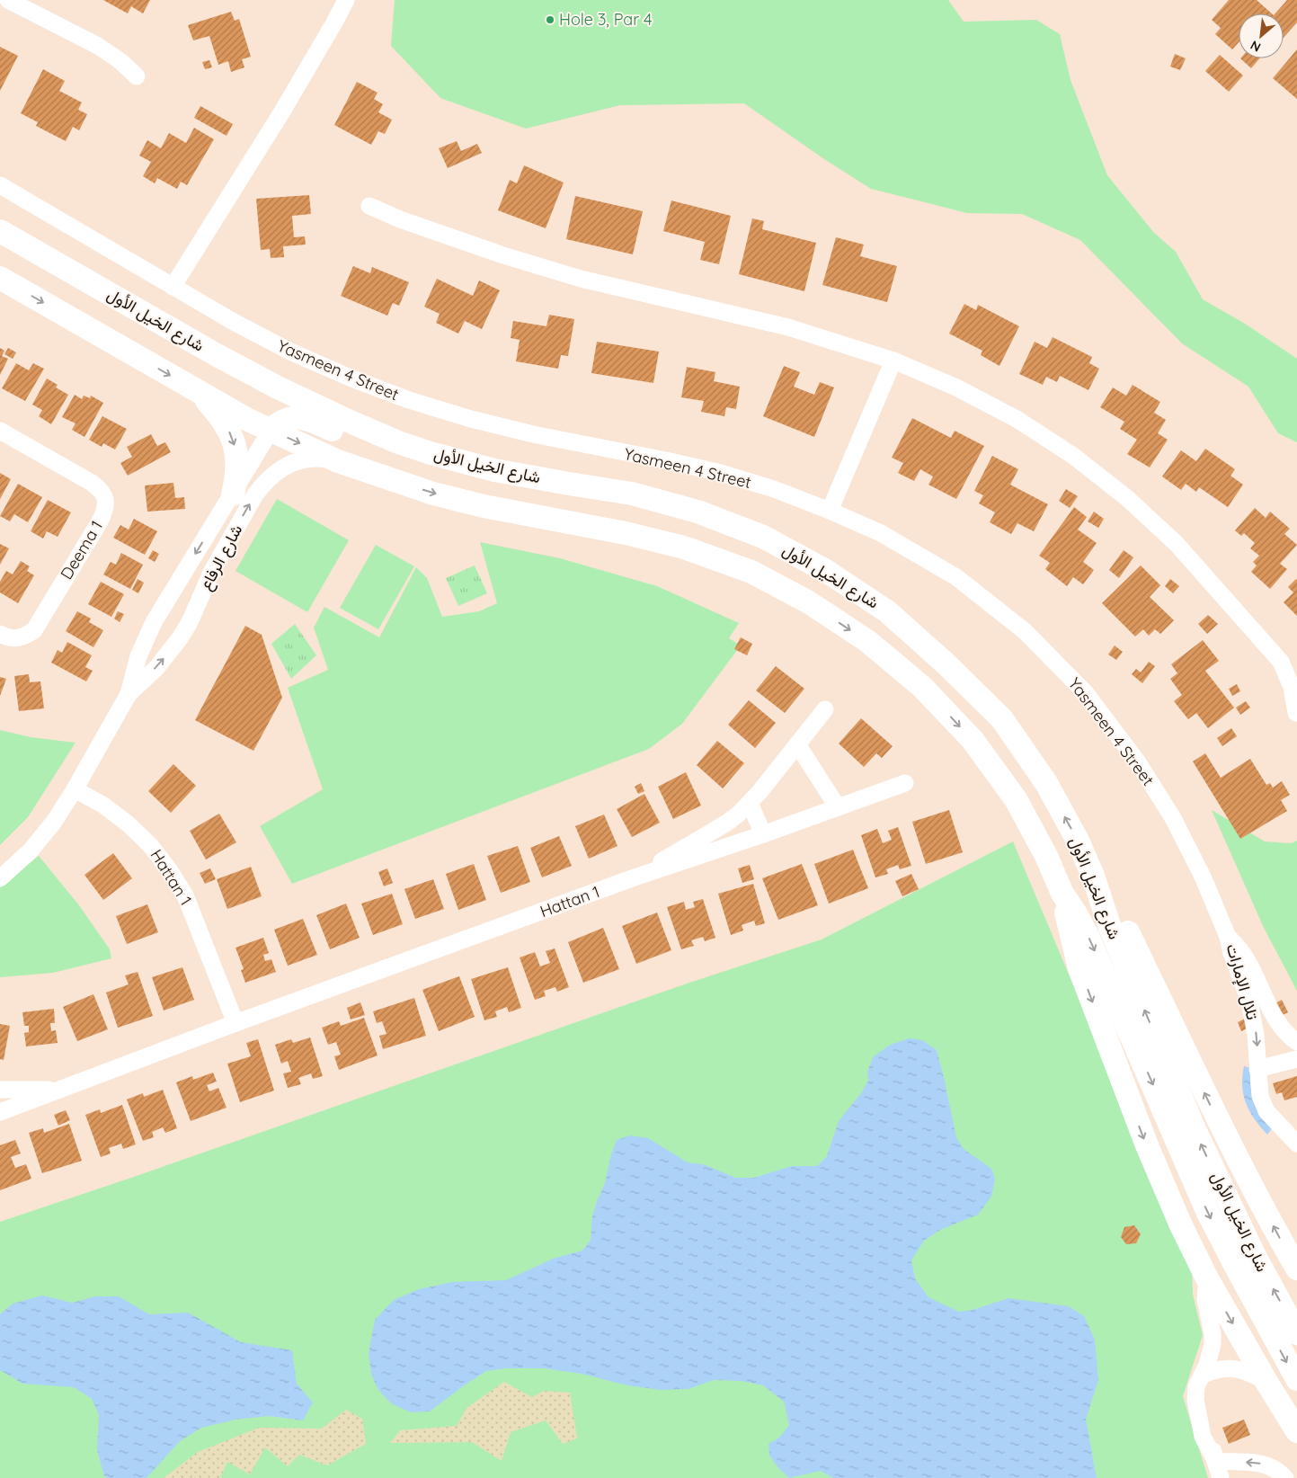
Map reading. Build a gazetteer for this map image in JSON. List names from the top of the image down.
{
  "streets": {
    "main road": ["شارع الخيل الأول"],
    "street": [
      "Yasmeen 4 Street",
      "Deema 1",
      "شارع الرفاع",
      "Hattan 1",
      "تلال الإمارات"
    ]
  },
  "crossings": [
    ["شارع الخيل الأول", "شارع الرفاع"],
    ["Yasmeen 4 Street", "تلال الإمارات"],
    ["شارع الرفاع", "Hattan 1"]
  ],
  "places": ["Hole 3, Par 4"],
  "north": "bottom left"
}
